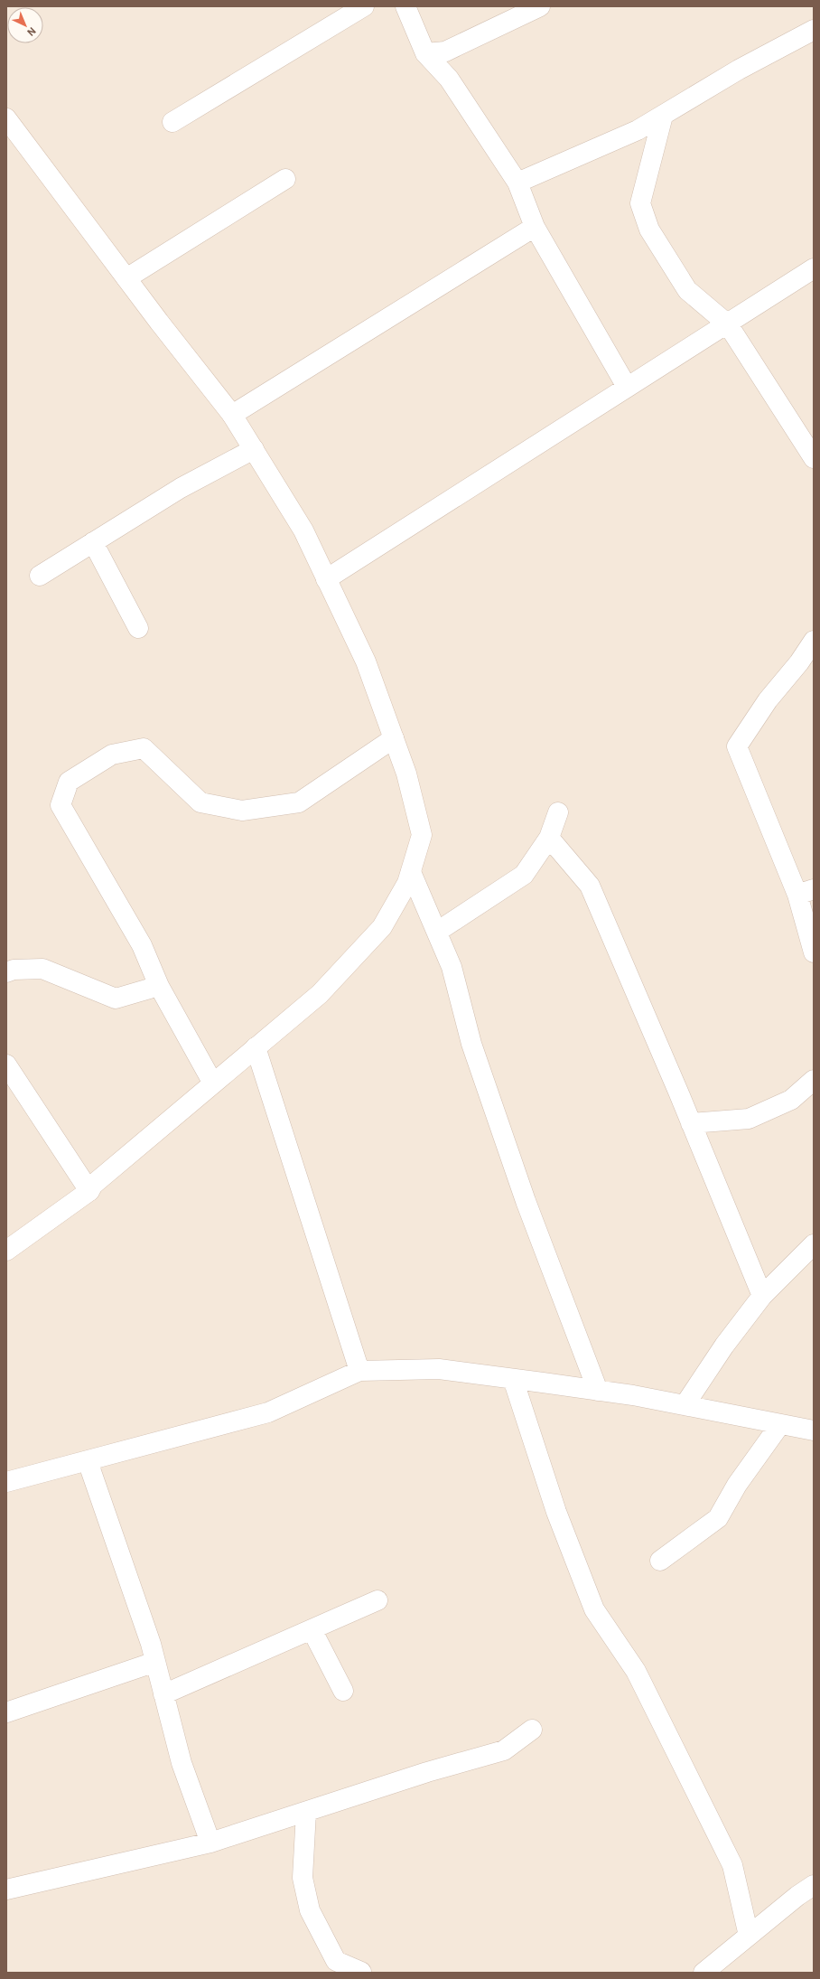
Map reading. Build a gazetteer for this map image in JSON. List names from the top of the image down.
{
  "north": "bottom right"
}
